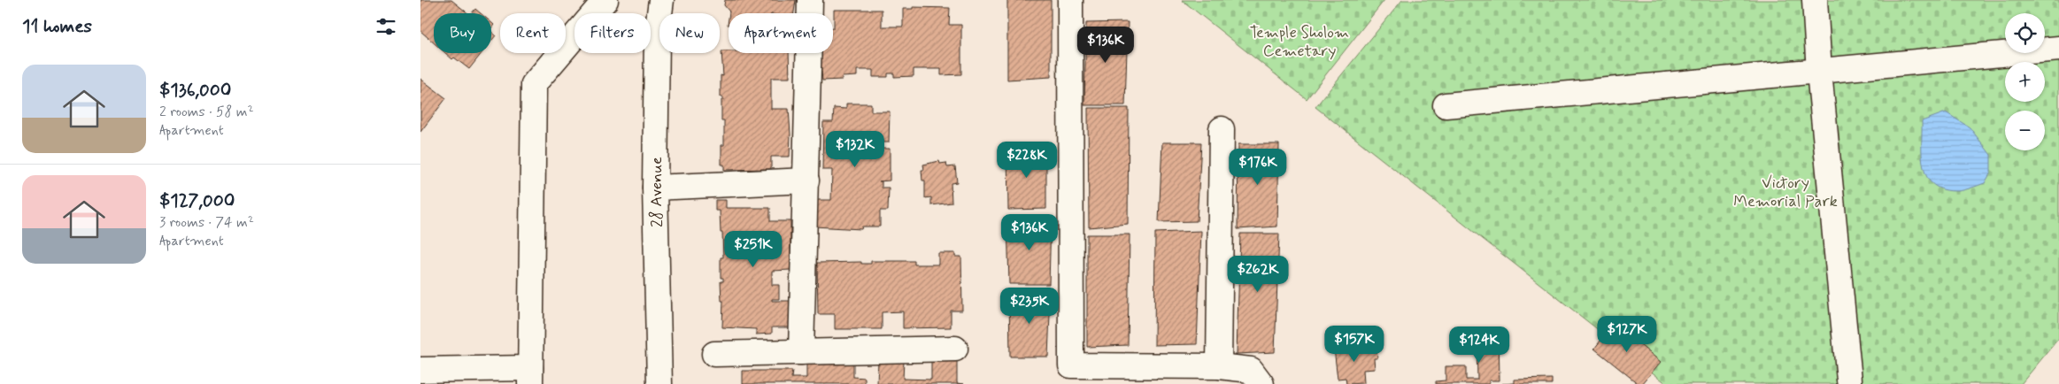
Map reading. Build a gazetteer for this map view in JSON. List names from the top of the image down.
{
  "streets": {
    "street": ["28 Avenue"]
  },
  "parks": ["Temple Sholom Cemetary", "Victory Memorial Park"],
  "page": {
    "heading": "11 homes",
    "map_buttons": ["+", "−"],
    "chip": [
      "Buy",
      "Rent",
      "Filters",
      "New",
      "Apartment"
    ],
    "price": [
      "$136K",
      "$132K",
      "$228K",
      "$176K",
      "$136K",
      "$251K",
      "$262K",
      "$235K",
      "$127K",
      "$157K",
      "$124K"
    ],
    "list": [
      {
        "name": "$136,000",
        "note": "2 rooms · 58 m² · Apartment"
      },
      {
        "name": "$127,000",
        "note": "3 rooms · 74 m² · Apartment"
      }
    ]
  }
}
